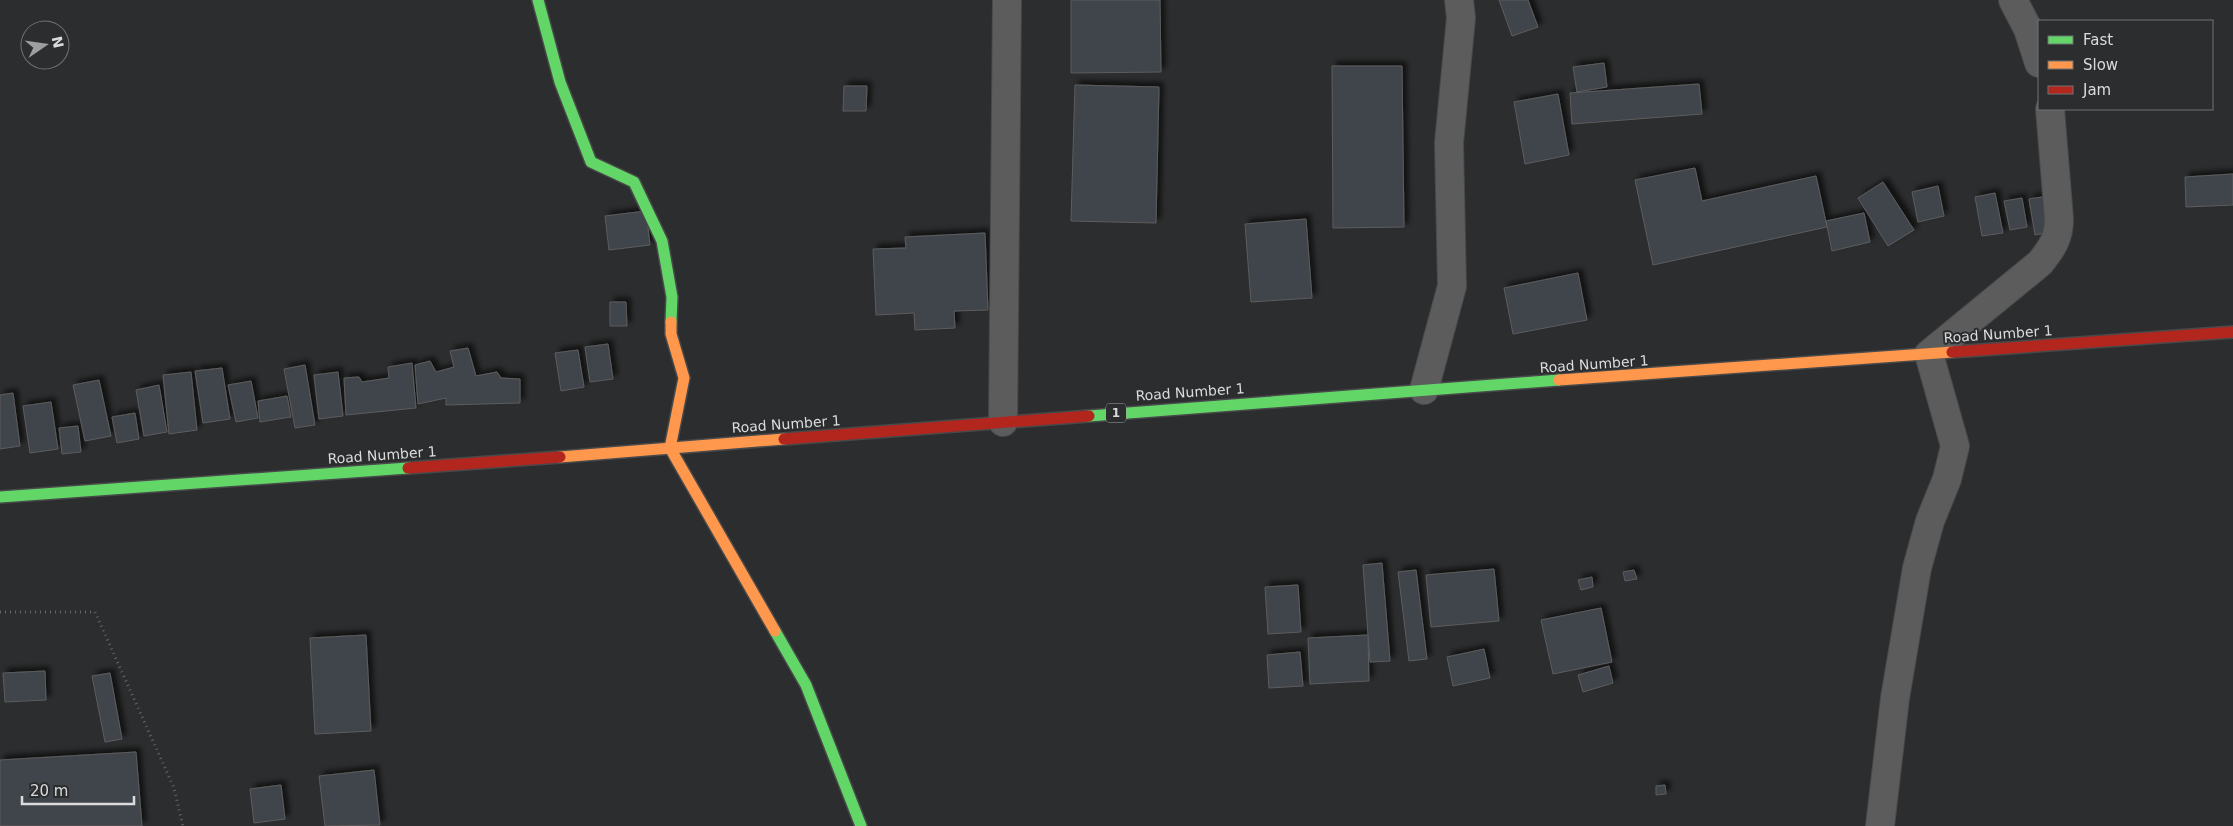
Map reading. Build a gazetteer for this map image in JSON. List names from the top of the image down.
{
  "streets": {
    "main road": ["Road Number 1", "1"]
  },
  "legend": ["Fast", "Slow", "Jam"],
  "scale_bar": "20 m",
  "north": "right"
}
